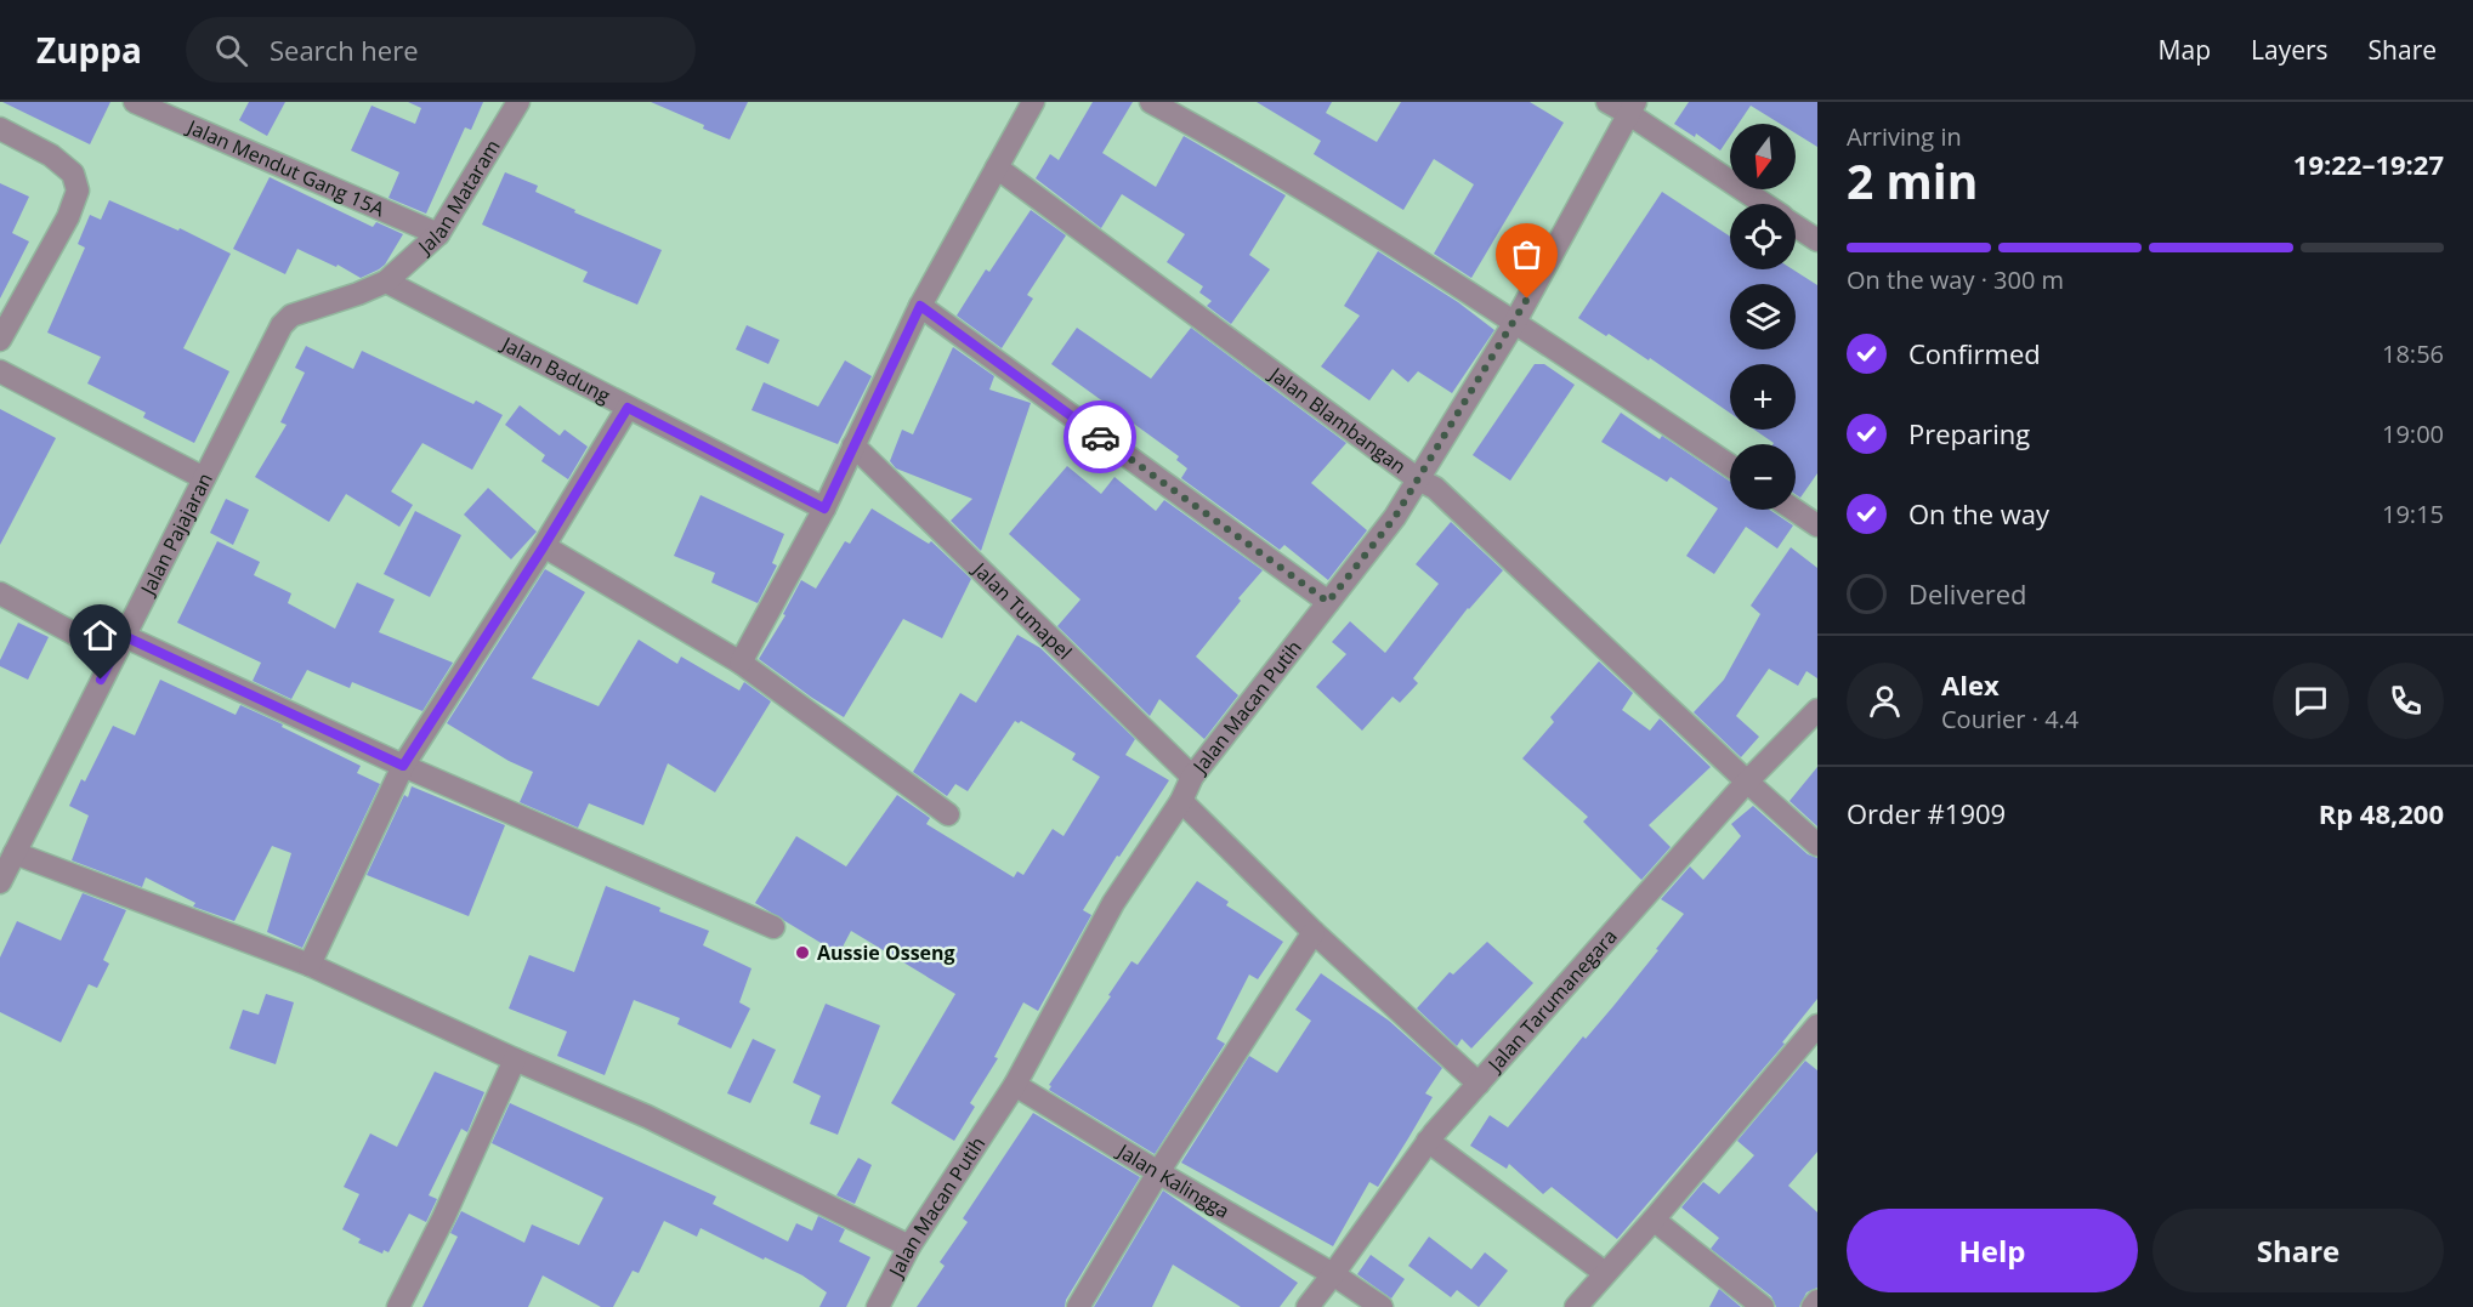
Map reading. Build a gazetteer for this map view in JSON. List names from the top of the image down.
{
  "streets": {
    "street": [
      "Jalan Mendut Gang 15A",
      "Jalan Mataram",
      "Jalan Badung",
      "Jalan Blambangan",
      "Jalan Pajajaran",
      "Jalan Tumapel",
      "Jalan Macan Putih",
      "Jalan Tarumanegara",
      "Jalan Kalingga"
    ]
  },
  "crossings": [
    ["Jalan Mendut Gang 15A", "Jalan Mataram"],
    ["Jalan Mataram", "Jalan Badung"],
    ["Jalan Mataram", "Jalan Pajajaran"],
    ["Jalan Badung", "Jalan Pajajaran"],
    ["Jalan Blambangan", "Jalan Macan Putih"],
    ["Jalan Blambangan", "Jalan Tarumanegara"],
    ["Jalan Tumapel", "Jalan Macan Putih"],
    ["Jalan Macan Putih", "Jalan Kalingga"],
    ["Jalan Tarumanegara", "Jalan Kalingga"]
  ],
  "places": ["Aussie Osseng"],
  "north": "bottom",
  "page": {
    "header": "Zuppa",
    "search": "Search here",
    "nav": ["Map", "Layers", "Share"],
    "heading": ["2 min", "Arriving in", "19:22–19:27"],
    "panel": [
      "Alex",
      "Courier · 4.4",
      "Order #1909",
      "Rp 48,200"
    ],
    "map_buttons": ["+", "−"],
    "bar": "On the way · 300 m",
    "list": [
      ["Confirmed", "18:56"],
      ["Preparing", "19:00"],
      ["On the way", "19:15"],
      "Delivered"
    ],
    "buttons": ["Help", "Share"]
  }
}
